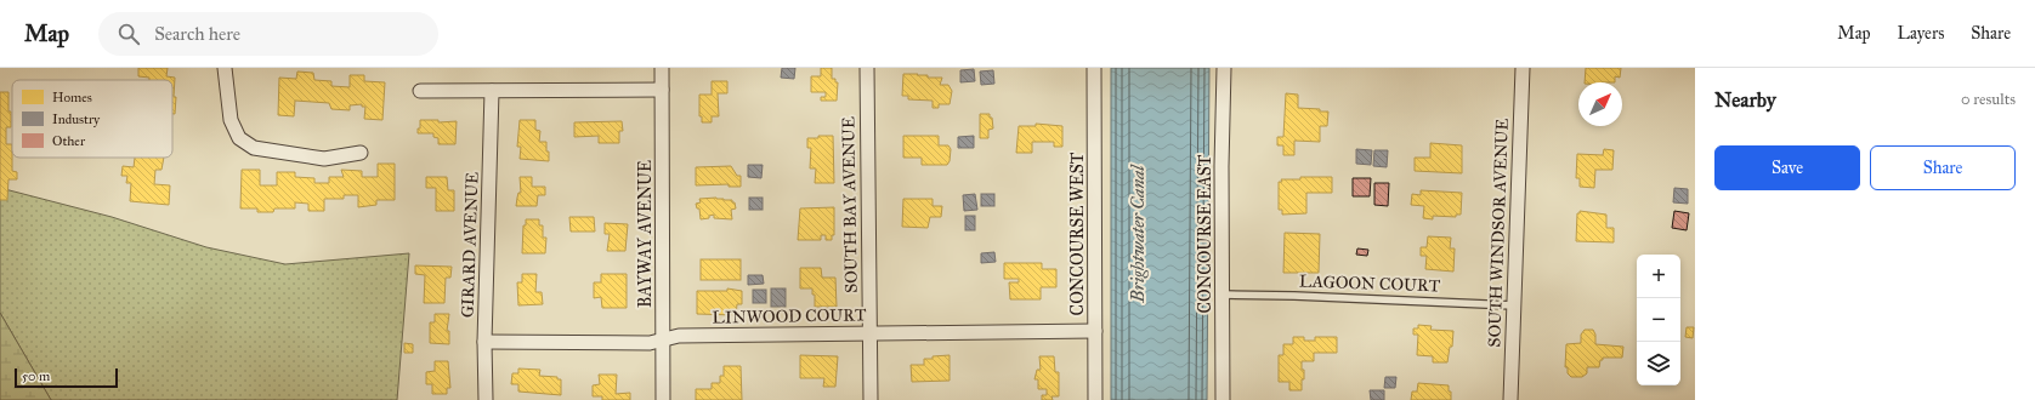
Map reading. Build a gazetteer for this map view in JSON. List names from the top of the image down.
{
  "streets": {
    "street": [
      "SOUTH BAY AVENUE",
      "SOUTH WINDSOR AVENUE",
      "BAYWAY AVENUE",
      "CONCOURSE WEST",
      "CONCOURSE EAST",
      "GIRARD AVENUE",
      "LINWOOD COURT"
    ],
    "lane": ["LAGOON COURT"]
  },
  "crossings": [
    ["SOUTH BAY AVENUE", "LINWOOD COURT"],
    ["SOUTH WINDSOR AVENUE", "LAGOON COURT"],
    ["BAYWAY AVENUE", "LINWOOD COURT"],
    ["CONCOURSE WEST", "LINWOOD COURT"],
    ["CONCOURSE EAST", "LAGOON COURT"],
    ["GIRARD AVENUE", "LINWOOD COURT"]
  ],
  "water": ["Brightwater Canal"],
  "legend": ["Homes", "Industry", "Other"],
  "scale_bar": "50 m",
  "north": "top right",
  "page": {
    "header": "Map",
    "search": "Search here",
    "nav": ["Map", "Layers", "Share"],
    "heading": ["Nearby", "0 results"],
    "buttons": ["Save", "Share"],
    "map_buttons": ["+", "−"],
    "scale": "50 m"
  }
}
